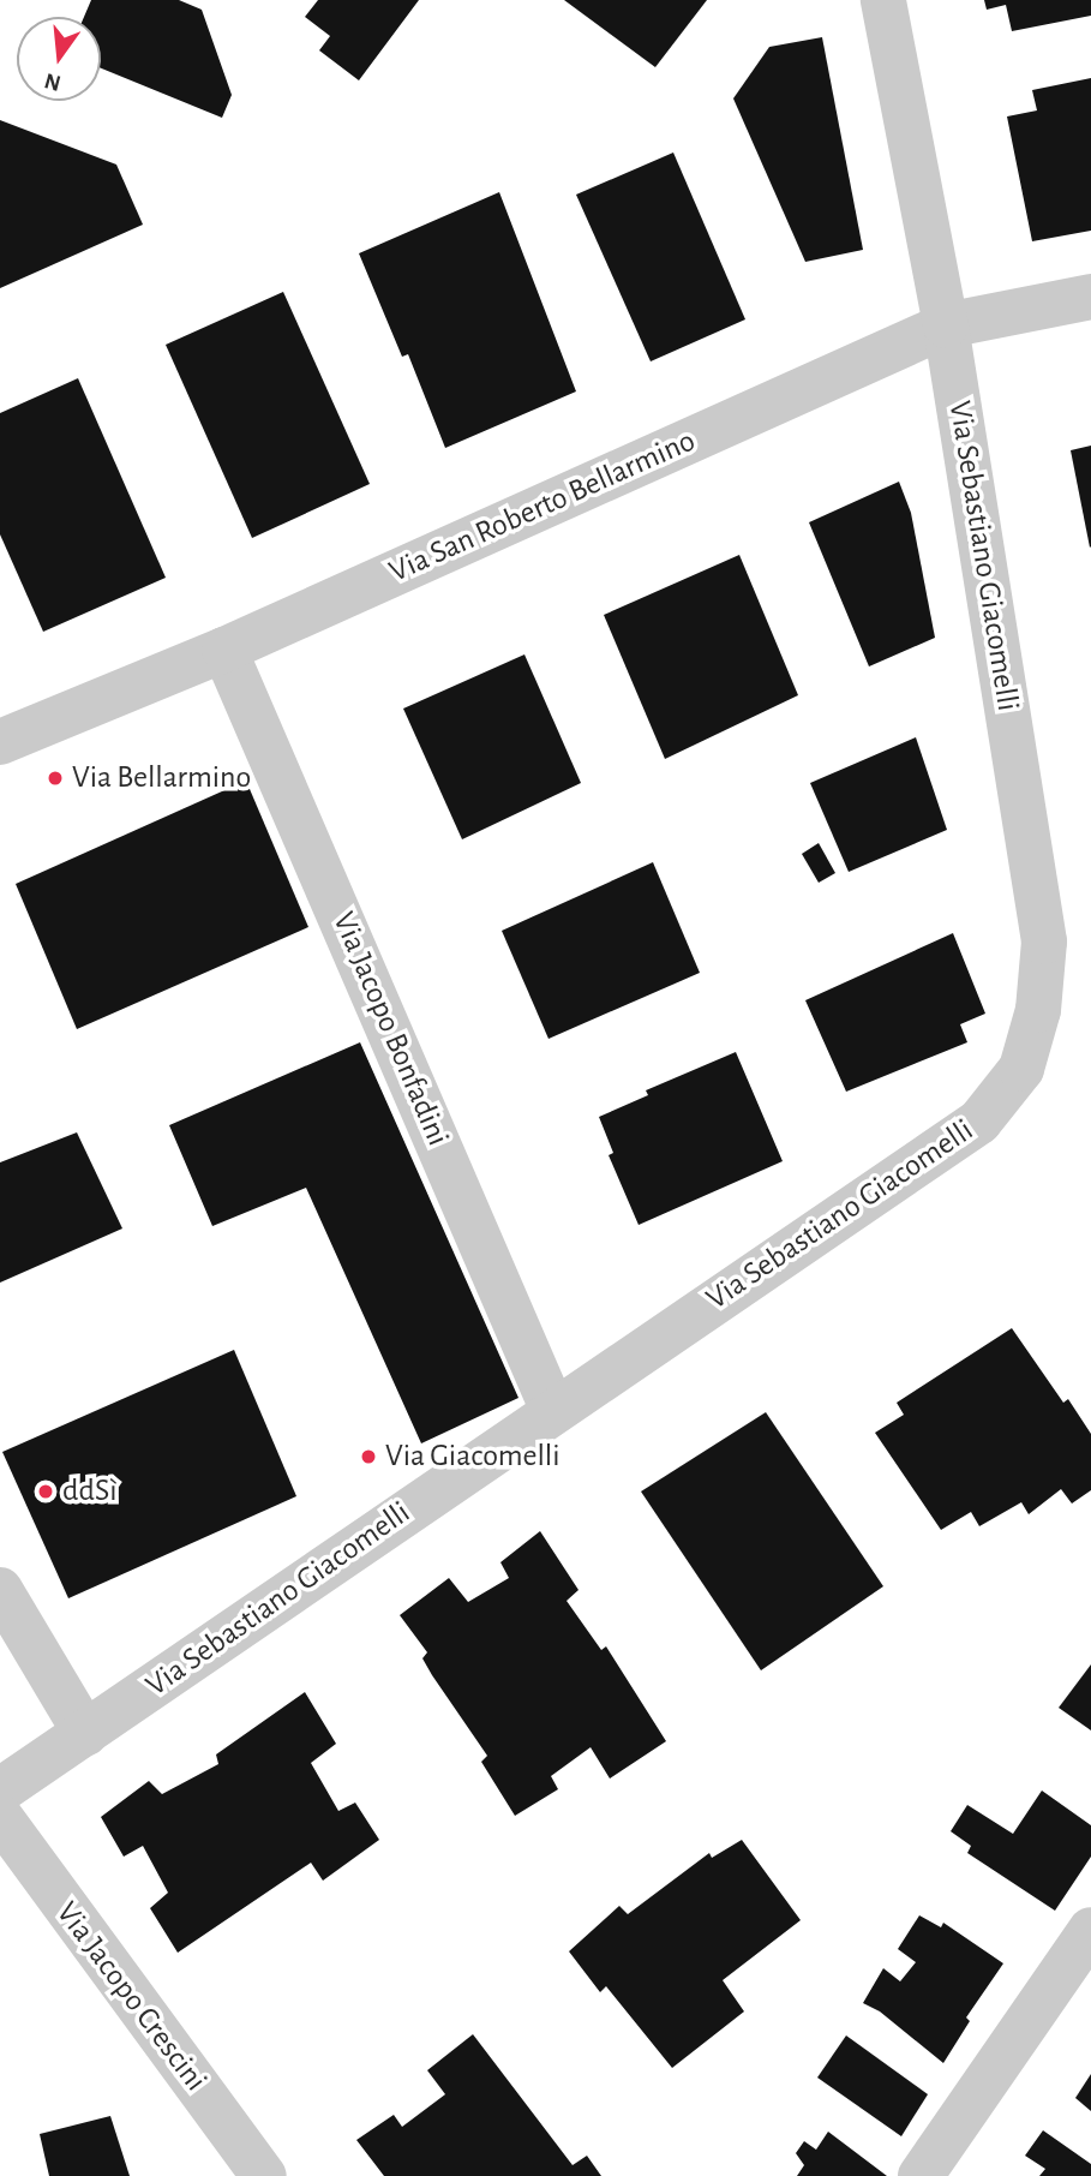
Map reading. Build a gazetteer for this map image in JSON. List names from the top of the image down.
{
  "streets": {
    "street": [
      "Via San Roberto Bellarmino",
      "Via Sebastiano Giacomelli",
      "Via Jacopo Bonfadini",
      "Via Jacopo Crescini"
    ]
  },
  "crossings": [
    ["Via San Roberto Bellarmino", "Via Sebastiano Giacomelli"],
    ["Via San Roberto Bellarmino", "Via Jacopo Bonfadini"],
    ["Via Sebastiano Giacomelli", "Via Jacopo Bonfadini"]
  ],
  "places": ["Via Bellarmino", "Via Giacomelli", "ddSì"],
  "north": "bottom"
}
